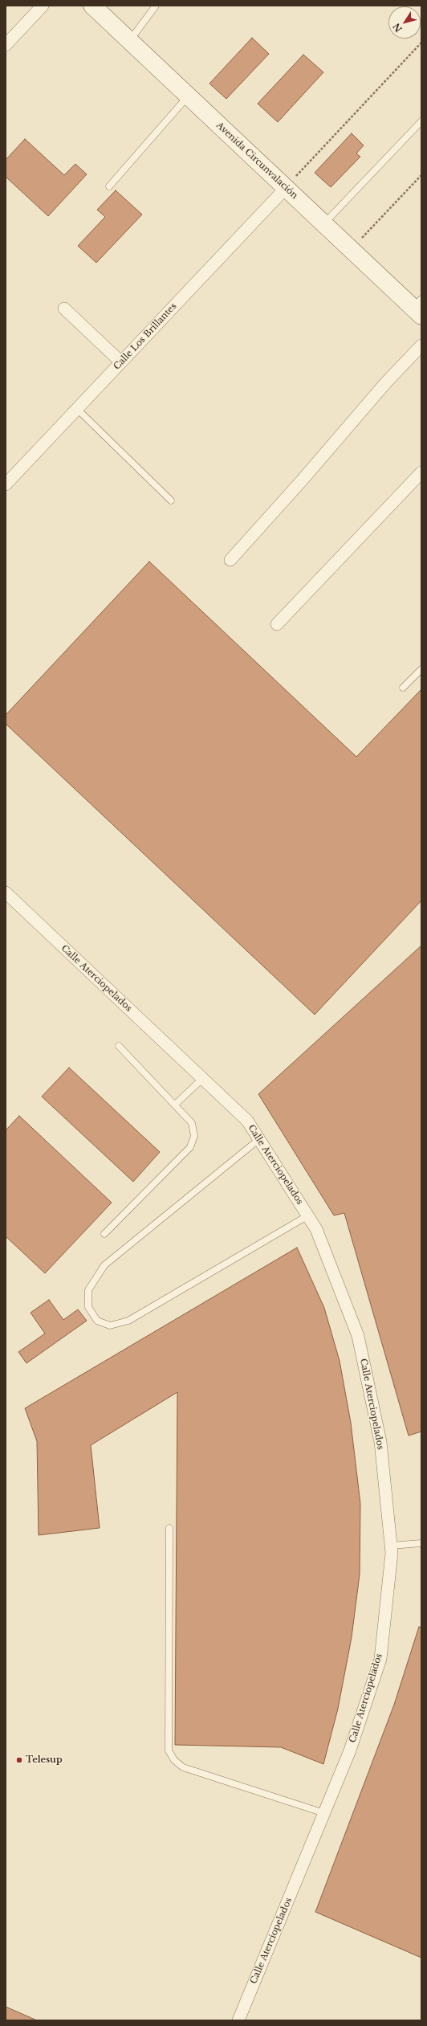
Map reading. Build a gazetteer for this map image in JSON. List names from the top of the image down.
{
  "streets": {
    "street": ["Avenida Circunvalación", "Calle Los Brillantes", "Calle Aterciopelados"]
  },
  "crossings": [
    ["Avenida Circunvalación", "Calle Los Brillantes"]
  ],
  "places": ["Telesup"],
  "north": "bottom left"
}
